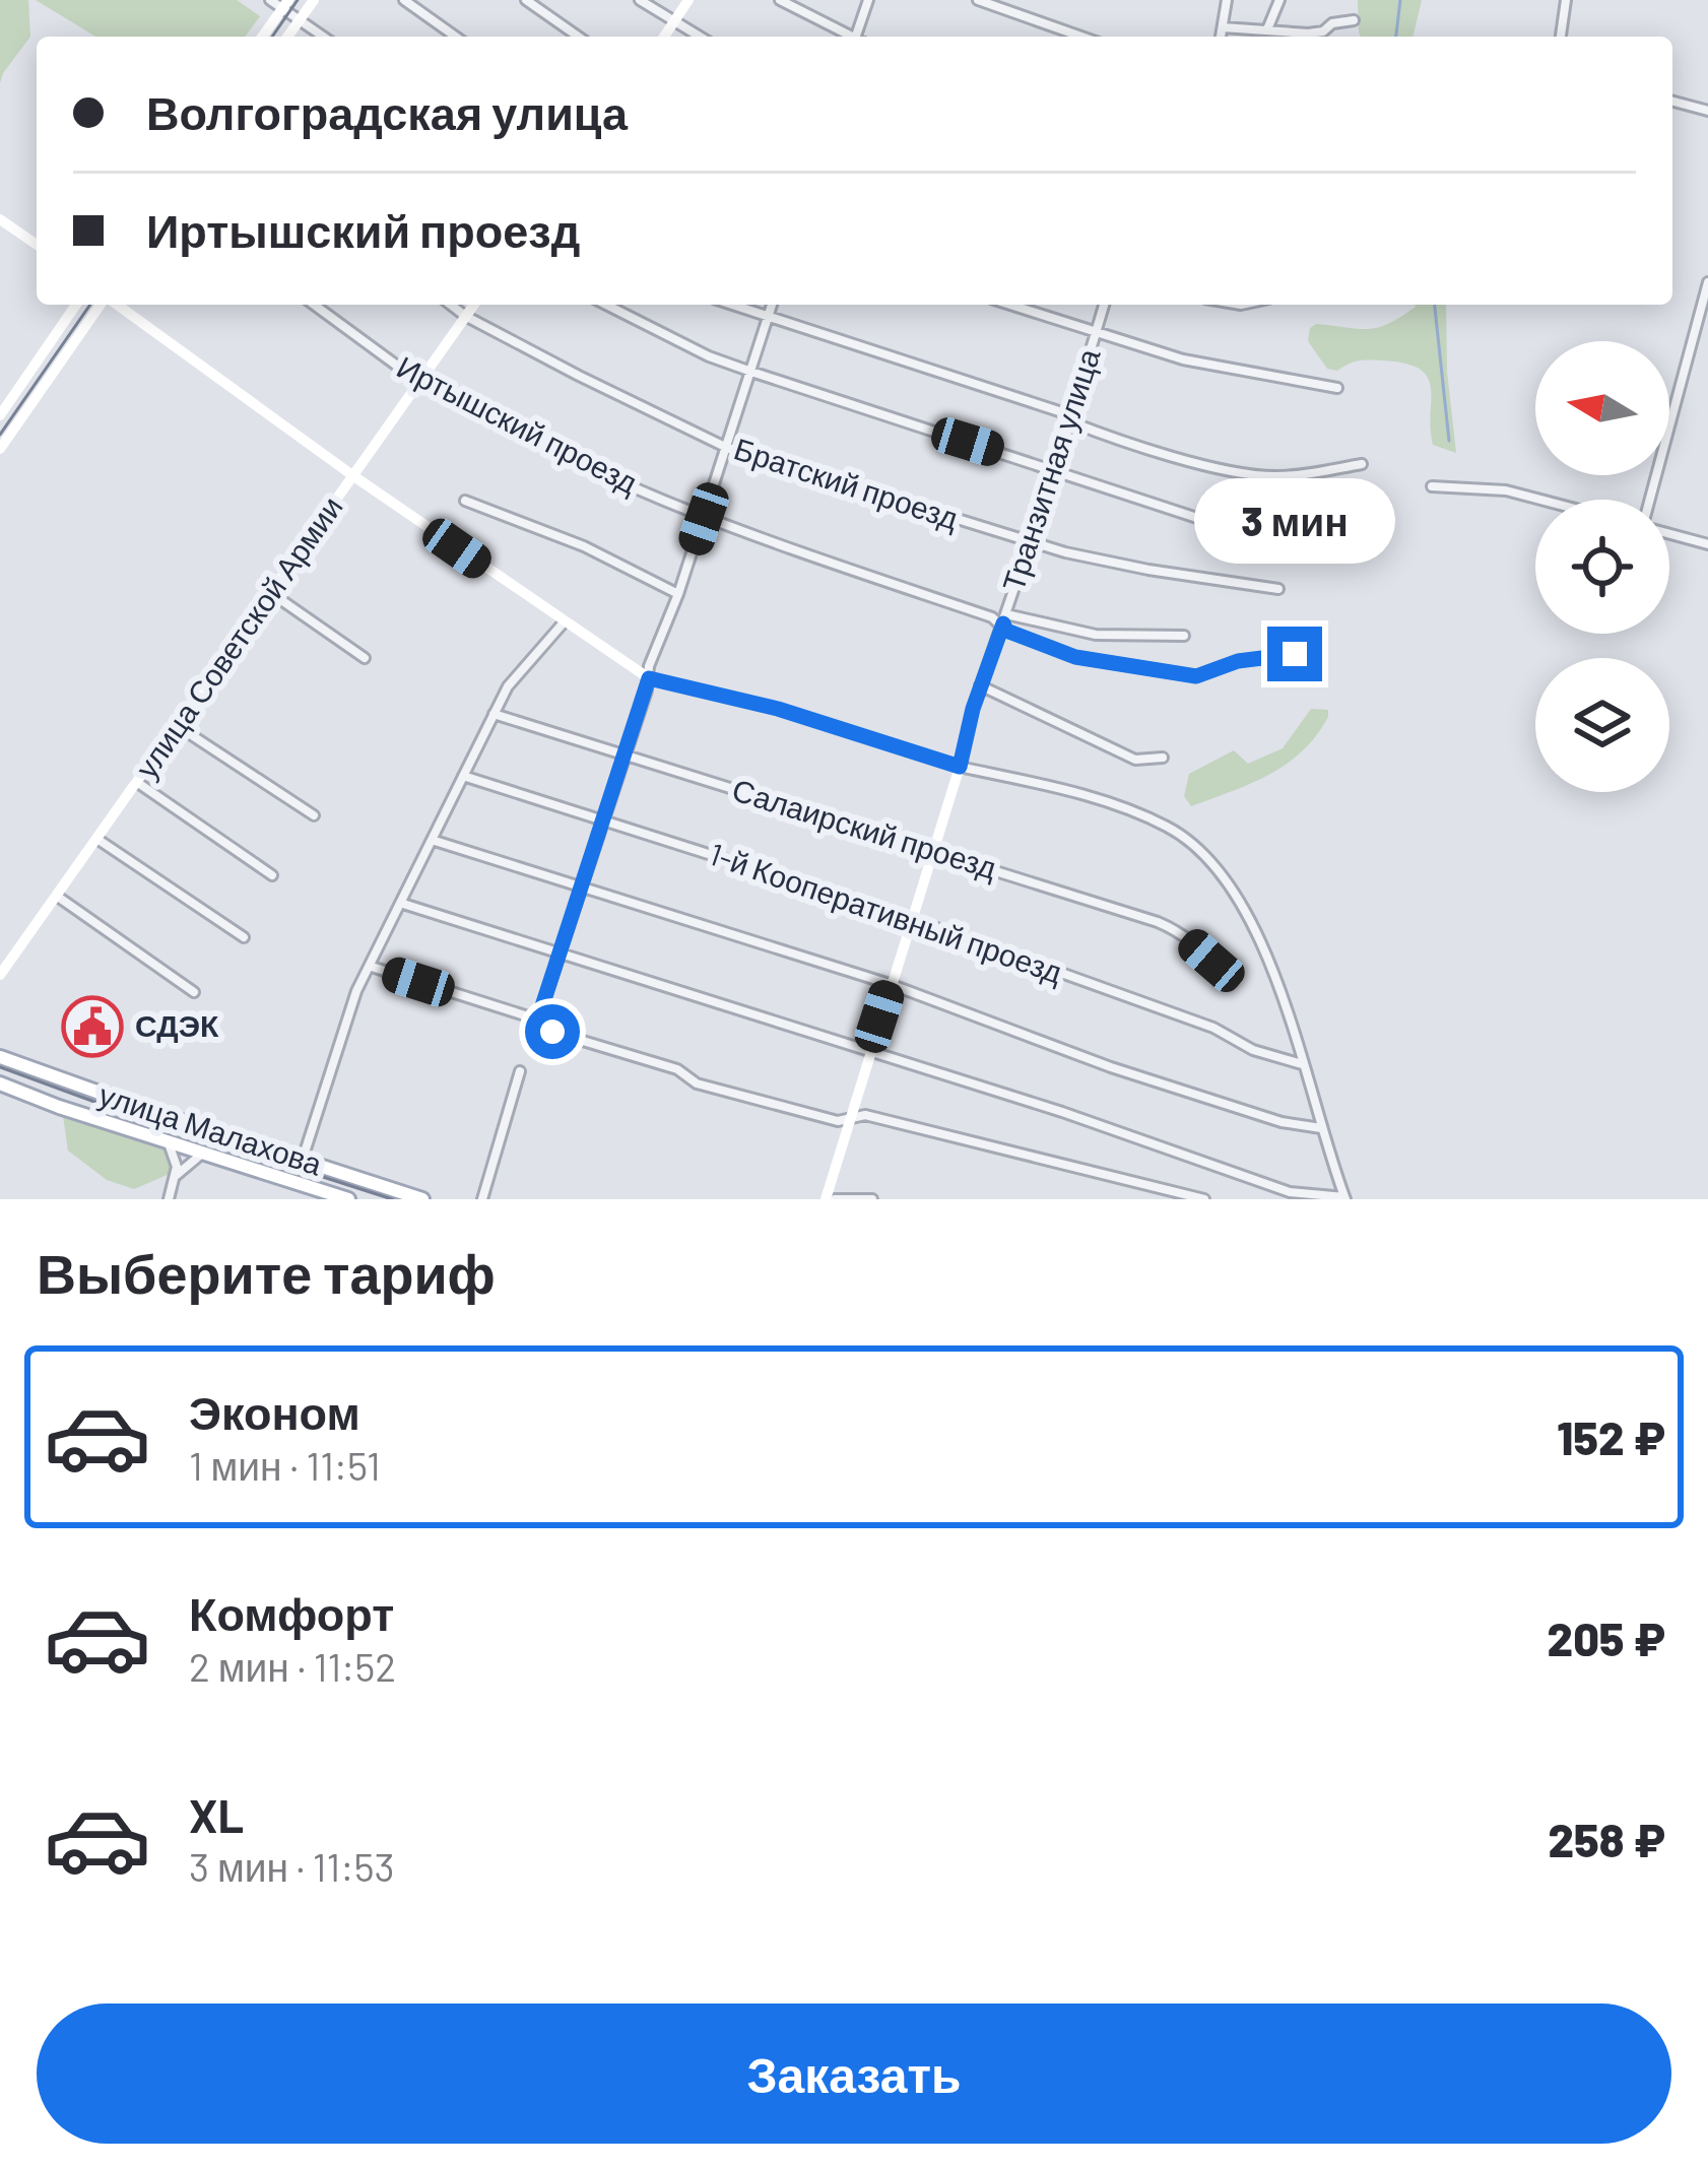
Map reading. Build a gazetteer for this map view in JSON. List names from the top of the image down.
{
  "streets": {
    "main road": ["улица Малахова"],
    "street": [
      "Иртышский проезд",
      "Транзитная улица",
      "Братский проезд",
      "улица Советской Армии",
      "Салаирский проезд",
      "1-й Кооперативный проезд"
    ]
  },
  "crossings": [
    ["Иртышский проезд", "Транзитная улица"],
    ["Иртышский проезд", "улица Советской Армии"],
    ["Транзитная улица", "Братский проезд"],
    ["Транзитная улица", "Салаирский проезд"],
    ["Транзитная улица", "1-й Кооперативный проезд"],
    ["Братский проезд", "улица Советской Армии"]
  ],
  "places": {
    "public building": ["СДЭК"]
  },
  "north": "left",
  "page": {
    "banner": ["Волгоградская улица", "Иртышский проезд"],
    "bubble": "3 мин",
    "heading": "Выберите тариф",
    "list": [
      {
        "name": "Эконом",
        "note": "1 мин · 11:51",
        "value": "152 ₽"
      },
      {
        "name": "Комфорт",
        "note": "2 мин · 11:52",
        "value": "205 ₽"
      },
      {
        "name": "XL",
        "note": "3 мин · 11:53",
        "value": "258 ₽"
      }
    ],
    "buttons": "Заказать"
  }
}
